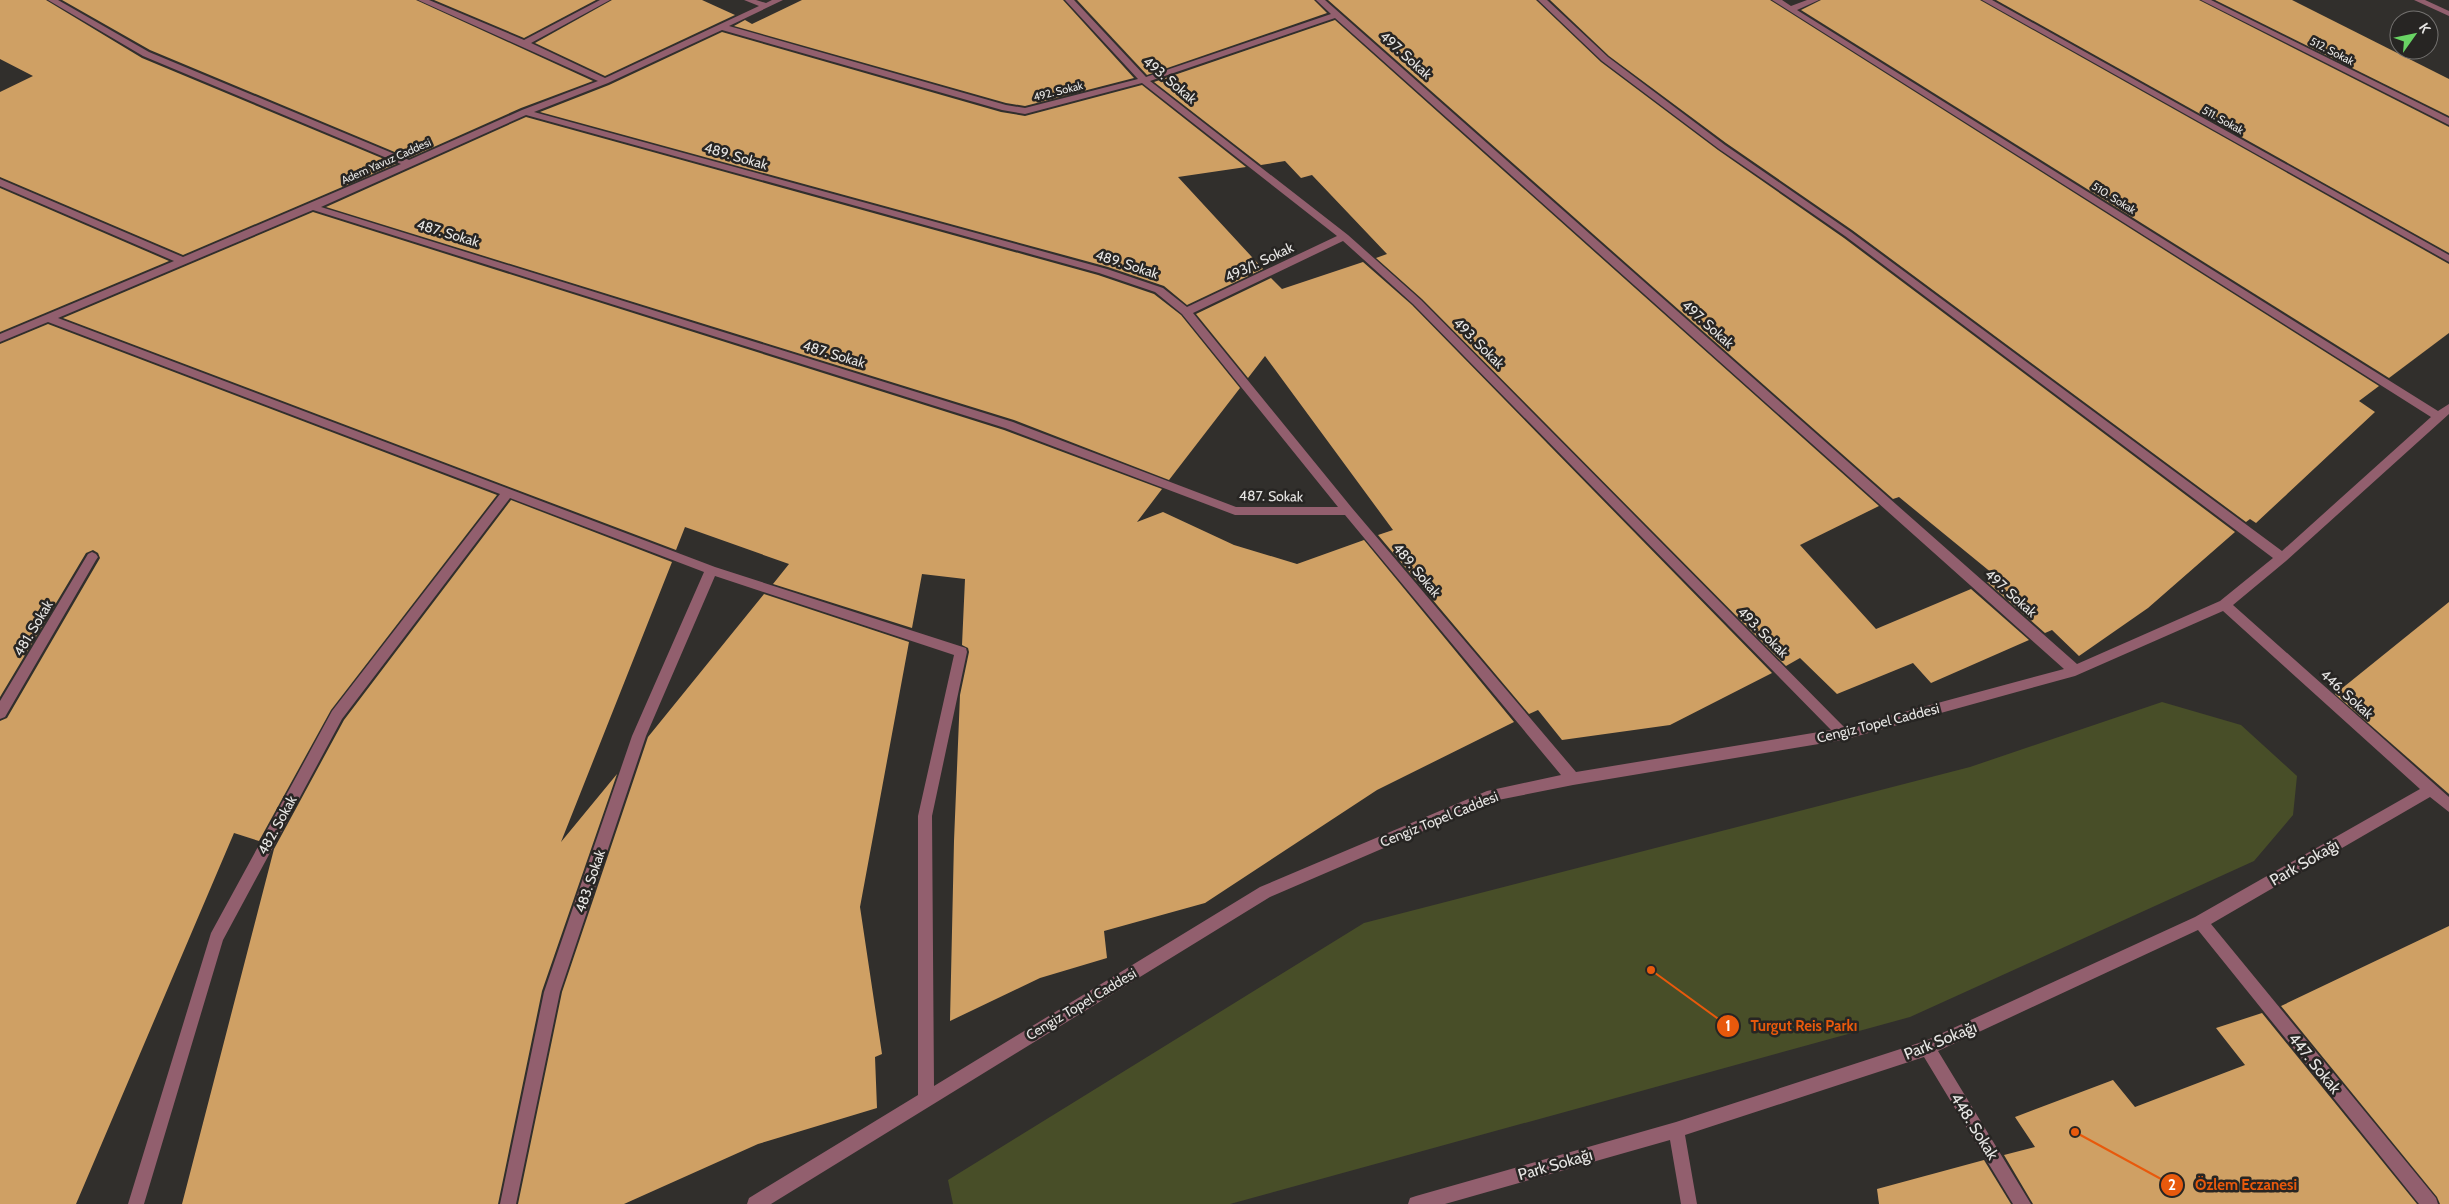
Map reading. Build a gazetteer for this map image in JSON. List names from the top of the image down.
{
  "streets": {
    "street": [
      "512. Sokak",
      "497. Sokak",
      "493. Sokak",
      "492. Sokak",
      "511. Sokak",
      "489. Sokak",
      "Adem Yavuz Caddesi",
      "510. Sokak",
      "487. Sokak",
      "493/1. Sokak",
      "481. Sokak",
      "446. Sokak",
      "Cengiz Topel Caddesi",
      "482. Sokak",
      "Park Sokağı",
      "483. Sokak",
      "447. Sokak",
      "448. Sokak"
    ]
  },
  "crossings": [
    ["497. Sokak", "492. Sokak"],
    ["497. Sokak", "Cengiz Topel Caddesi"],
    ["493. Sokak", "492. Sokak"],
    ["493. Sokak", "493/1. Sokak"],
    ["493. Sokak", "Cengiz Topel Caddesi"],
    ["492. Sokak", "Adem Yavuz Caddesi"],
    ["489. Sokak", "Adem Yavuz Caddesi"],
    ["489. Sokak", "487. Sokak"],
    ["489. Sokak", "493/1. Sokak"],
    ["489. Sokak", "Cengiz Topel Caddesi"],
    ["Adem Yavuz Caddesi", "487. Sokak"],
    ["510. Sokak", "Cengiz Topel Caddesi"],
    ["446. Sokak", "Cengiz Topel Caddesi"],
    ["446. Sokak", "Park Sokağı"],
    ["Park Sokağı", "447. Sokak"],
    ["Park Sokağı", "448. Sokak"]
  ],
  "places": ["Turgut Reis Parkı", "Özlem Eczanesi"],
  "north": "top right"
}
